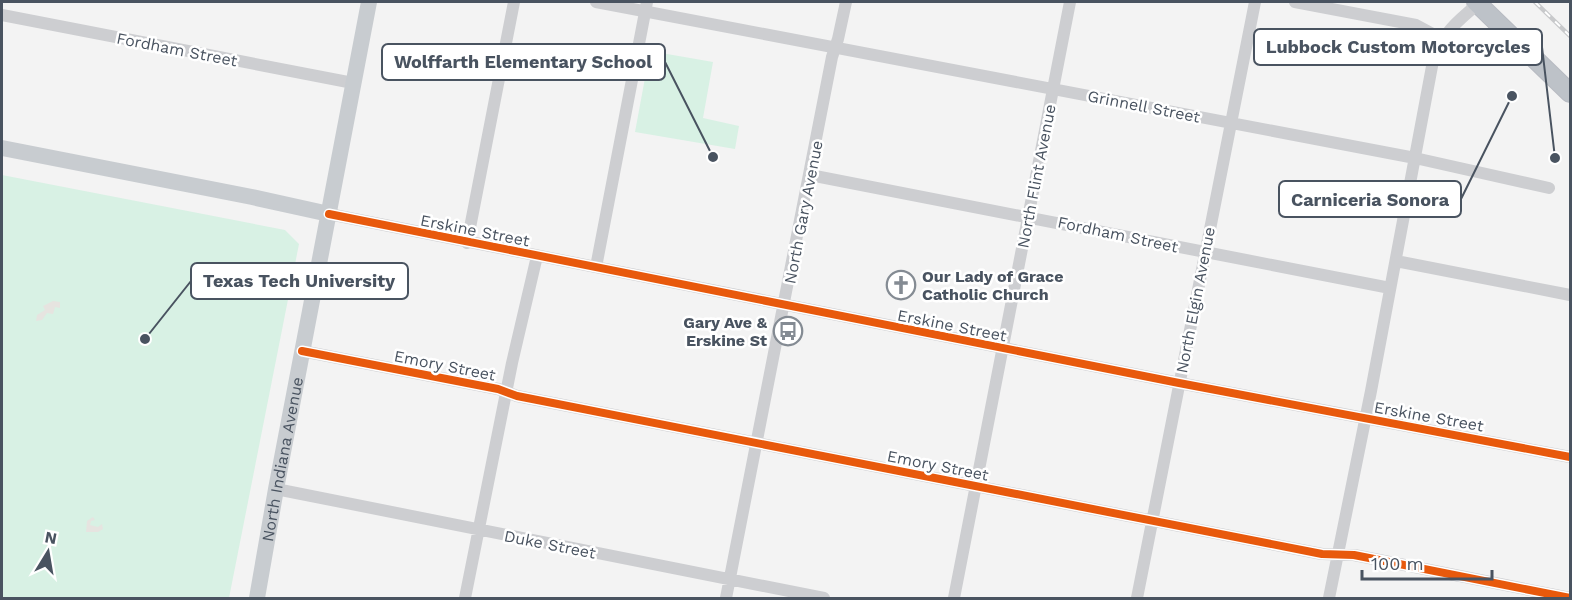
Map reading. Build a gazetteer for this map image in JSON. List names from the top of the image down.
{
  "streets": {
    "main road": ["Erskine Street", "North Indiana Avenue"],
    "street": [
      "Fordham Street",
      "Grinnell Street",
      "North Flint Avenue",
      "North Gary Avenue",
      "North Elgin Avenue",
      "Emory Street",
      "Duke Street"
    ]
  },
  "crossings": [
    ["Fordham Street", "North Flint Avenue"],
    ["Fordham Street", "North Gary Avenue"],
    ["Fordham Street", "North Elgin Avenue"],
    ["Fordham Street", "North Indiana Avenue"],
    ["Grinnell Street", "North Flint Avenue"],
    ["Grinnell Street", "North Gary Avenue"],
    ["Grinnell Street", "North Elgin Avenue"],
    ["North Flint Avenue", "Erskine Street"],
    ["North Flint Avenue", "Emory Street"],
    ["North Gary Avenue", "Erskine Street"],
    ["North Gary Avenue", "Emory Street"],
    ["North Gary Avenue", "Duke Street"],
    ["Erskine Street", "North Elgin Avenue"],
    ["Erskine Street", "North Indiana Avenue"],
    ["North Elgin Avenue", "Emory Street"],
    ["Emory Street", "North Indiana Avenue"],
    ["North Indiana Avenue", "Duke Street"]
  ],
  "places": {
    "other": [
      "Carniceria Sonora",
      "Wolffarth Elementary School",
      "Lubbock Custom Motorcycles",
      "Texas Tech University"
    ],
    "church": ["Our Lady of Grace Catholic Church"],
    "bus stop": ["Gary Ave & Erskine St"]
  },
  "scale_bar": "100 m",
  "north": "top"
}
